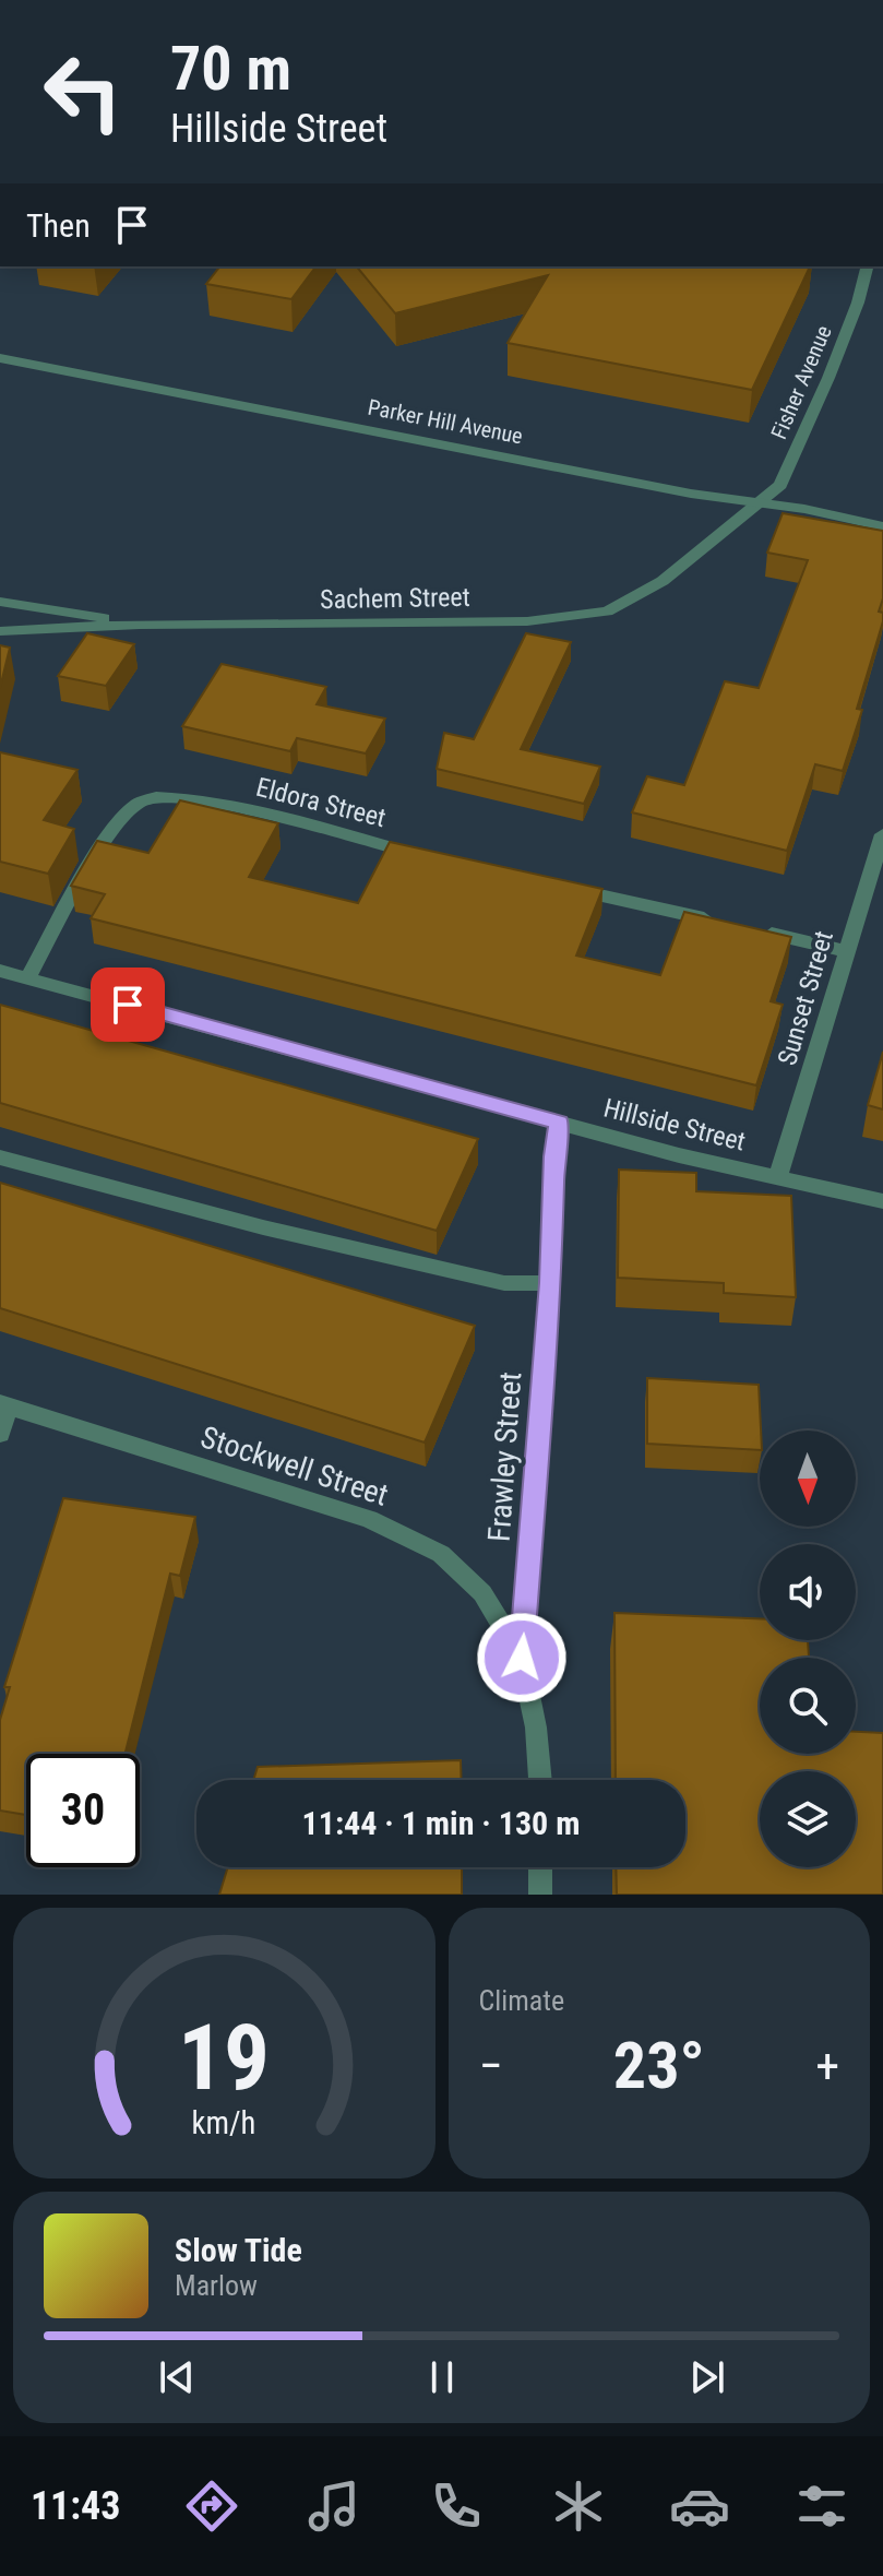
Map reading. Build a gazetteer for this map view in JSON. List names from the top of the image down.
{
  "streets": {
    "street": [
      "Fisher Avenue",
      "Parker Hill Avenue",
      "Sachem Street",
      "Eldora Street",
      "Sunset Street",
      "Hillside Street",
      "Frawley Street",
      "Stockwell Street"
    ]
  },
  "crossings": [
    ["Fisher Avenue", "Parker Hill Avenue"],
    ["Fisher Avenue", "Sachem Street"],
    ["Parker Hill Avenue", "Sachem Street"],
    ["Eldora Street", "Hillside Street"],
    ["Sunset Street", "Hillside Street"],
    ["Hillside Street", "Frawley Street"],
    ["Frawley Street", "Stockwell Street"]
  ],
  "north": "bottom",
  "page": {
    "turn": ["70 m", "Hillside Street"],
    "then": "Then",
    "limit": "30",
    "trip": "11:44 · 1 min · 130 m",
    "tile": "Climate",
    "heat": ["−", "23°", "+"],
    "song": ["Slow Tide", "Marlow"],
    "tabs": "11:43",
    "gauge": ["19", "km/h"]
  }
}
